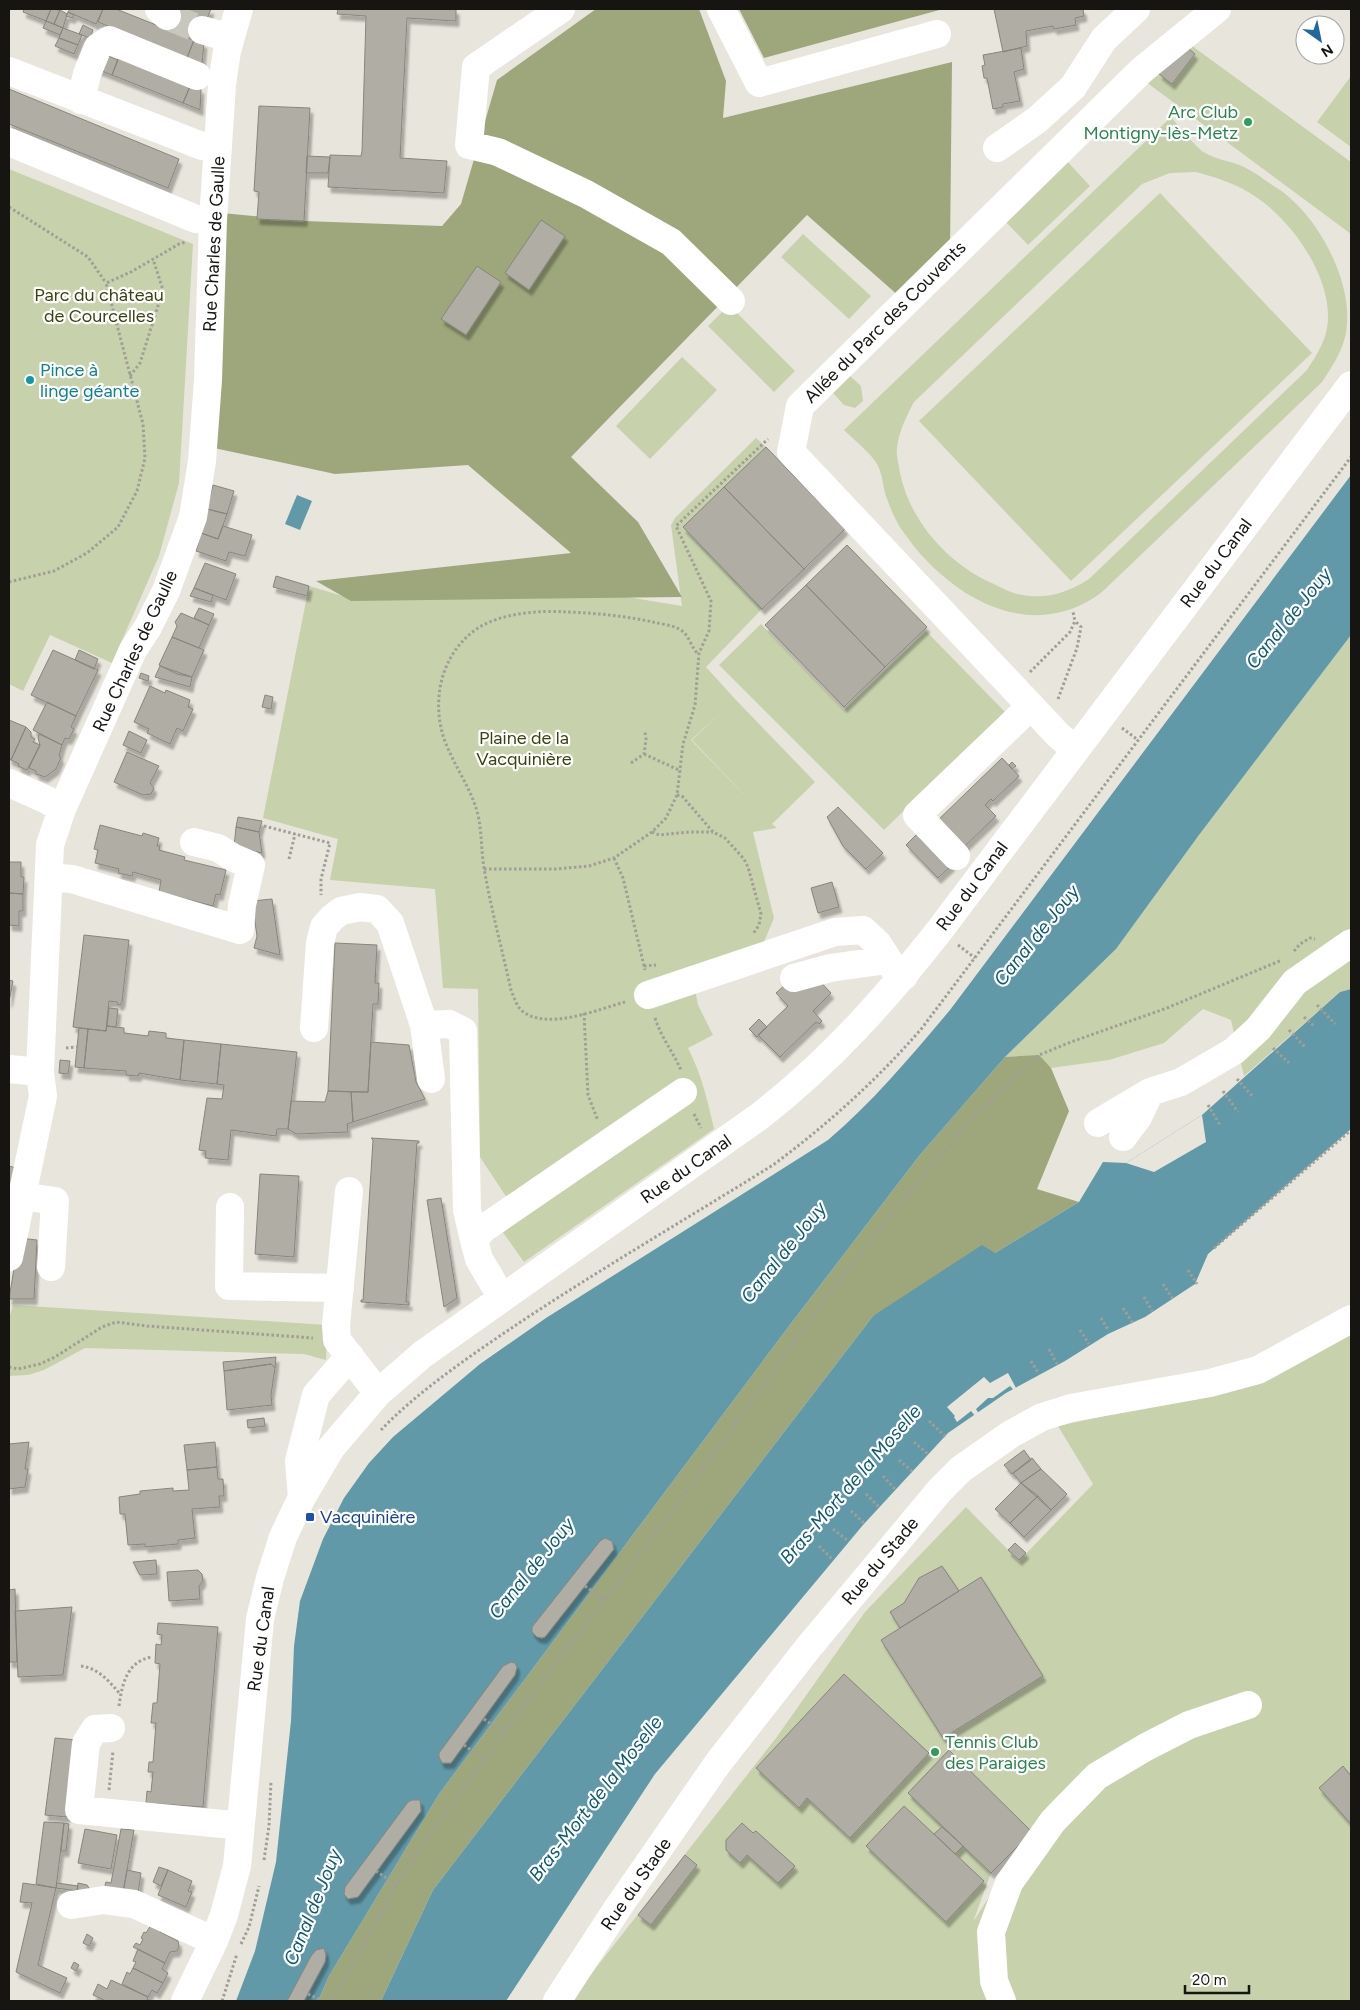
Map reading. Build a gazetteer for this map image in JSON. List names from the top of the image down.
{
  "streets": {
    "street": [
      "Rue Charles de Gaulle",
      "Allée du Parc des Couvents",
      "Rue du Canal",
      "Rue du Stade"
    ]
  },
  "crossings": [
    ["Allée du Parc des Couvents", "Rue du Canal"]
  ],
  "water": ["Canal de Jouy", "Bras-Mort de la Moselle"],
  "parks": ["Parc du château de Courcelles", "Plaine de la Vacquinière"],
  "places": {
    "other": ["Arc Club Montigny-lès-Metz", "Pince à linge géante", "Tennis Club des Paraiges"],
    "transit": ["Vacquinière"]
  },
  "scale_bar": "20 m",
  "north": "bottom right"
}
